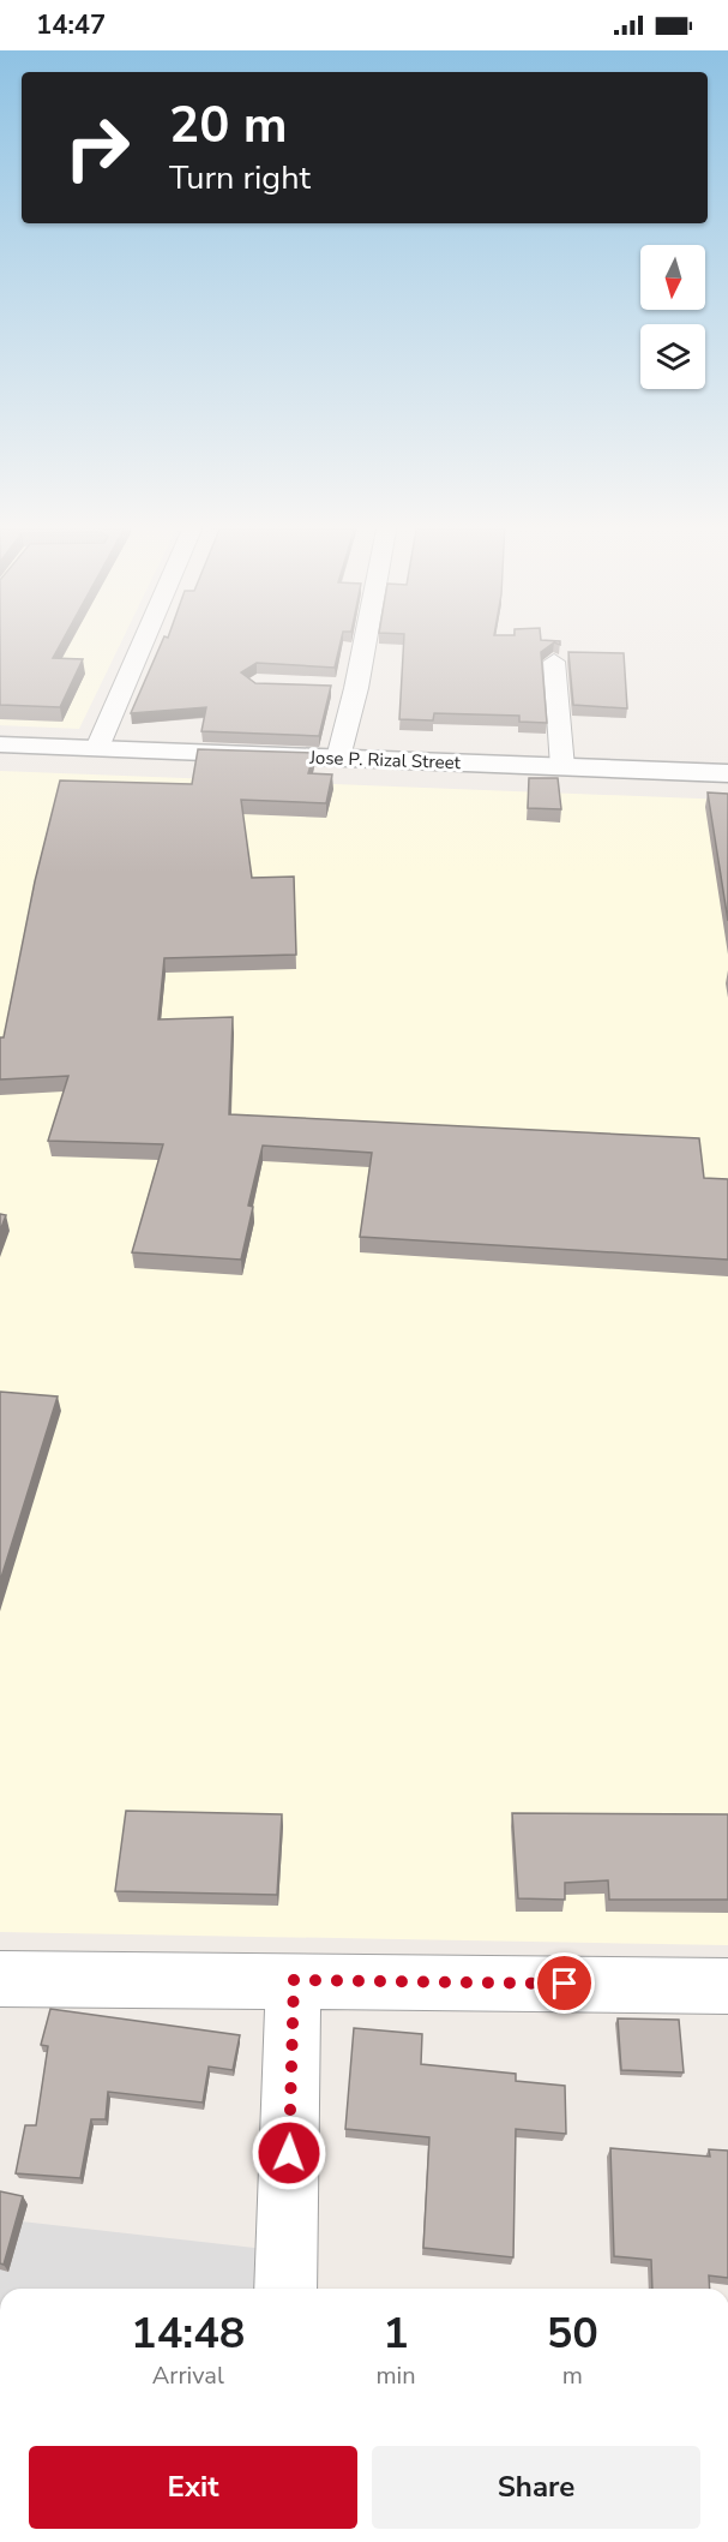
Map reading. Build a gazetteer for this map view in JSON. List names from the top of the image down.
{
  "streets": {
    "street": ["Jose P. Rizal Street"]
  },
  "north": "bottom",
  "page": {
    "status": "14:47",
    "turn": ["20 m", "Turn right"],
    "eta": [
      "14:48",
      "Arrival",
      "1",
      "min",
      "50",
      "m"
    ],
    "buttons": ["Exit", "Share"]
  }
}
